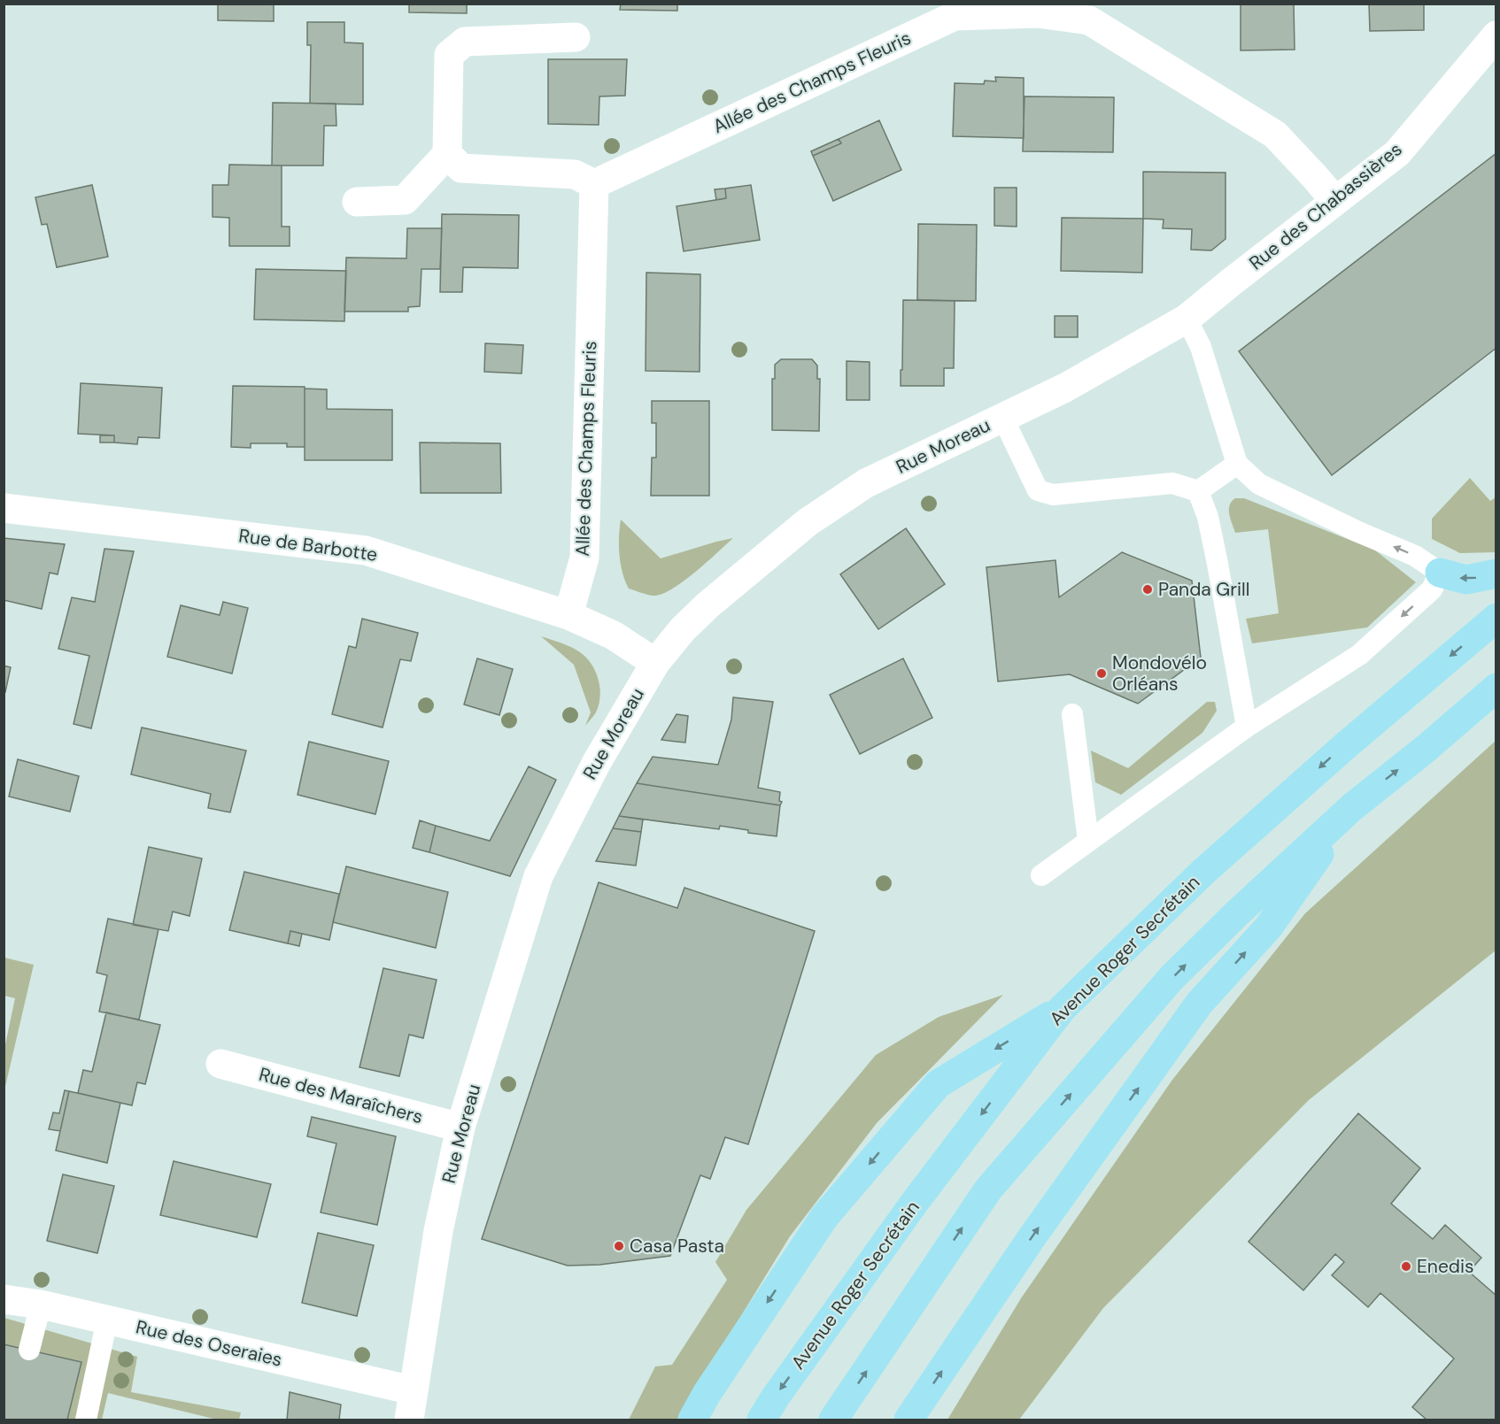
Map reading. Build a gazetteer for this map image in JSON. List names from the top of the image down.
{
  "streets": {
    "main road": ["Avenue Roger Secrétain"],
    "street": [
      "Allée des Champs Fleuris",
      "Rue des Chabassières",
      "Rue Moreau",
      "Rue de Barbotte",
      "Rue des Maraîchers",
      "Rue des Oseraies"
    ]
  },
  "crossings": [
    ["Allée des Champs Fleuris", "Rue des Chabassières"],
    ["Allée des Champs Fleuris", "Rue de Barbotte"],
    ["Rue des Chabassières", "Rue Moreau"],
    ["Rue Moreau", "Rue de Barbotte"],
    ["Rue Moreau", "Rue des Maraîchers"],
    ["Rue Moreau", "Rue des Oseraies"]
  ],
  "places": [
    "Panda Grill",
    "Mondovélo Orléans",
    "Casa Pasta",
    "Enedis"
  ]
}
